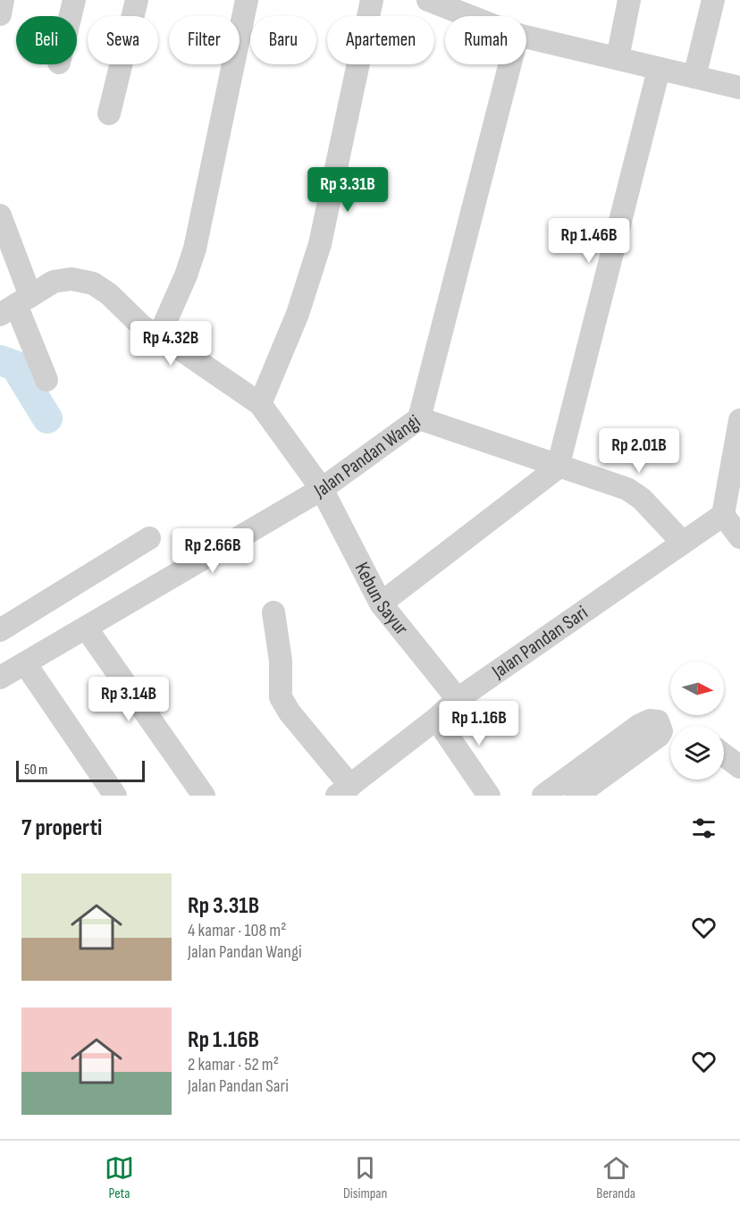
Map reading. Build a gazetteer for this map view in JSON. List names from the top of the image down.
{
  "streets": {
    "street": ["Jalan Pandan Wangi", "Kebun Sayur", "Jalan Pandan Sari"]
  },
  "crossings": [
    ["Jalan Pandan Wangi", "Kebun Sayur"],
    ["Kebun Sayur", "Jalan Pandan Sari"]
  ],
  "scale_bar": "50 m",
  "north": "right",
  "page": {
    "chip": [
      "Beli",
      "Sewa",
      "Filter",
      "Baru",
      "Apartemen",
      "Rumah"
    ],
    "price": [
      "Rp 3.31B",
      "Rp 1.46B",
      "Rp 4.32B",
      "Rp 2.01B",
      "Rp 2.66B",
      "Rp 3.14B",
      "Rp 1.16B"
    ],
    "scale": "50 m",
    "heading": "7 properti",
    "list": [
      {
        "name": "Rp 3.31B",
        "note": "4 kamar · 108 m² · Jalan Pandan Wangi"
      },
      {
        "name": "Rp 1.16B",
        "note": "2 kamar · 52 m² · Jalan Pandan Sari"
      }
    ],
    "tabs": ["Peta", "Disimpan", "Beranda"]
  }
}
